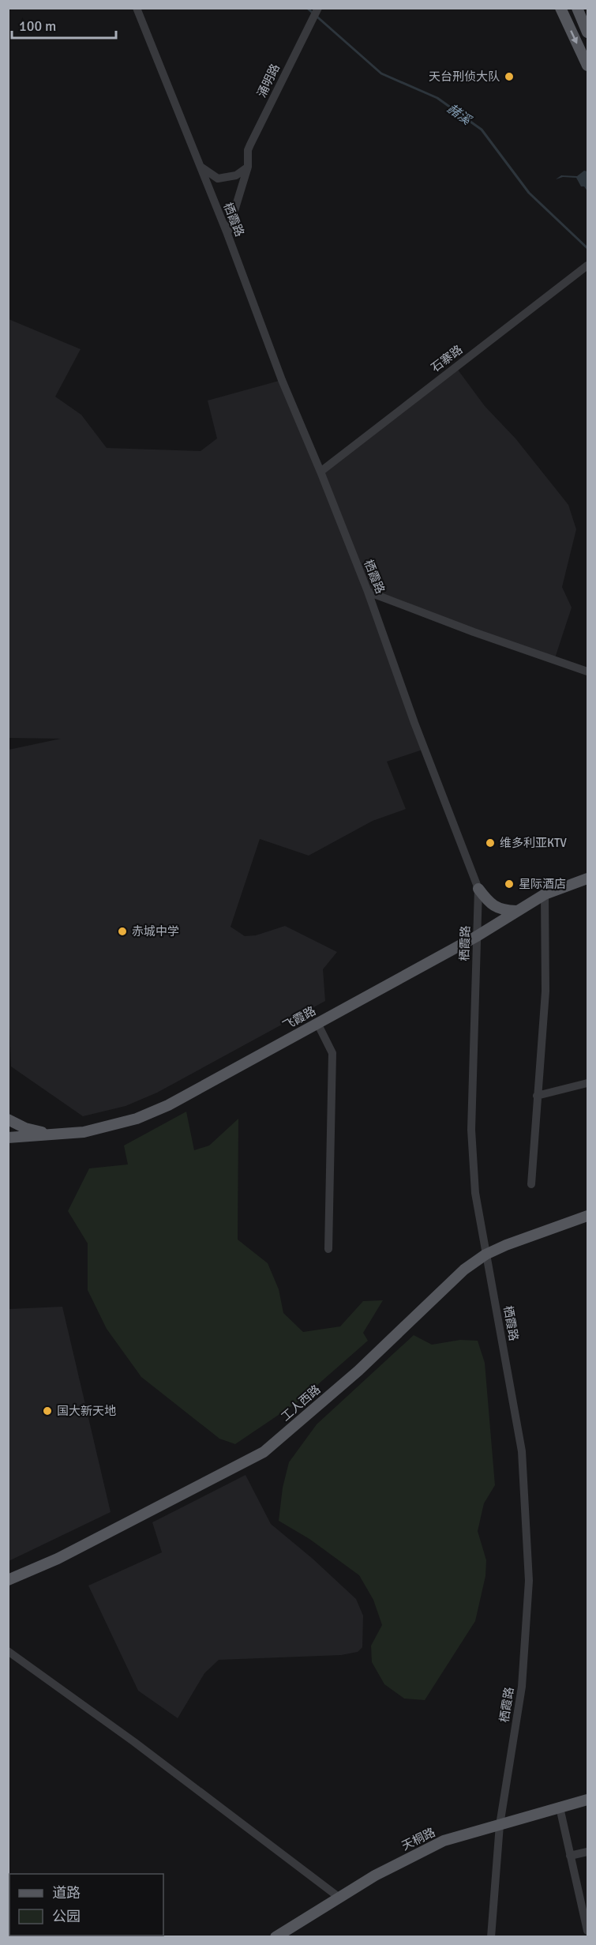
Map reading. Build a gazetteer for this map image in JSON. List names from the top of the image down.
{
  "streets": {
    "main road": ["飞霞路", "工人西路", "天桐路"],
    "street": ["涌明路", "栖霞路", "石寨路"]
  },
  "crossings": [
    ["栖霞路", "石寨路"],
    ["栖霞路", "飞霞路"],
    ["栖霞路", "工人西路"],
    ["栖霞路", "天桐路"]
  ],
  "water": ["赭溪"],
  "places": [
    "天台刑侦大队",
    "维多利亚KTV",
    "星际酒店",
    "赤城中学",
    "国大新天地"
  ],
  "legend": ["道路", "公园"],
  "scale_bar": "100 m"
}
